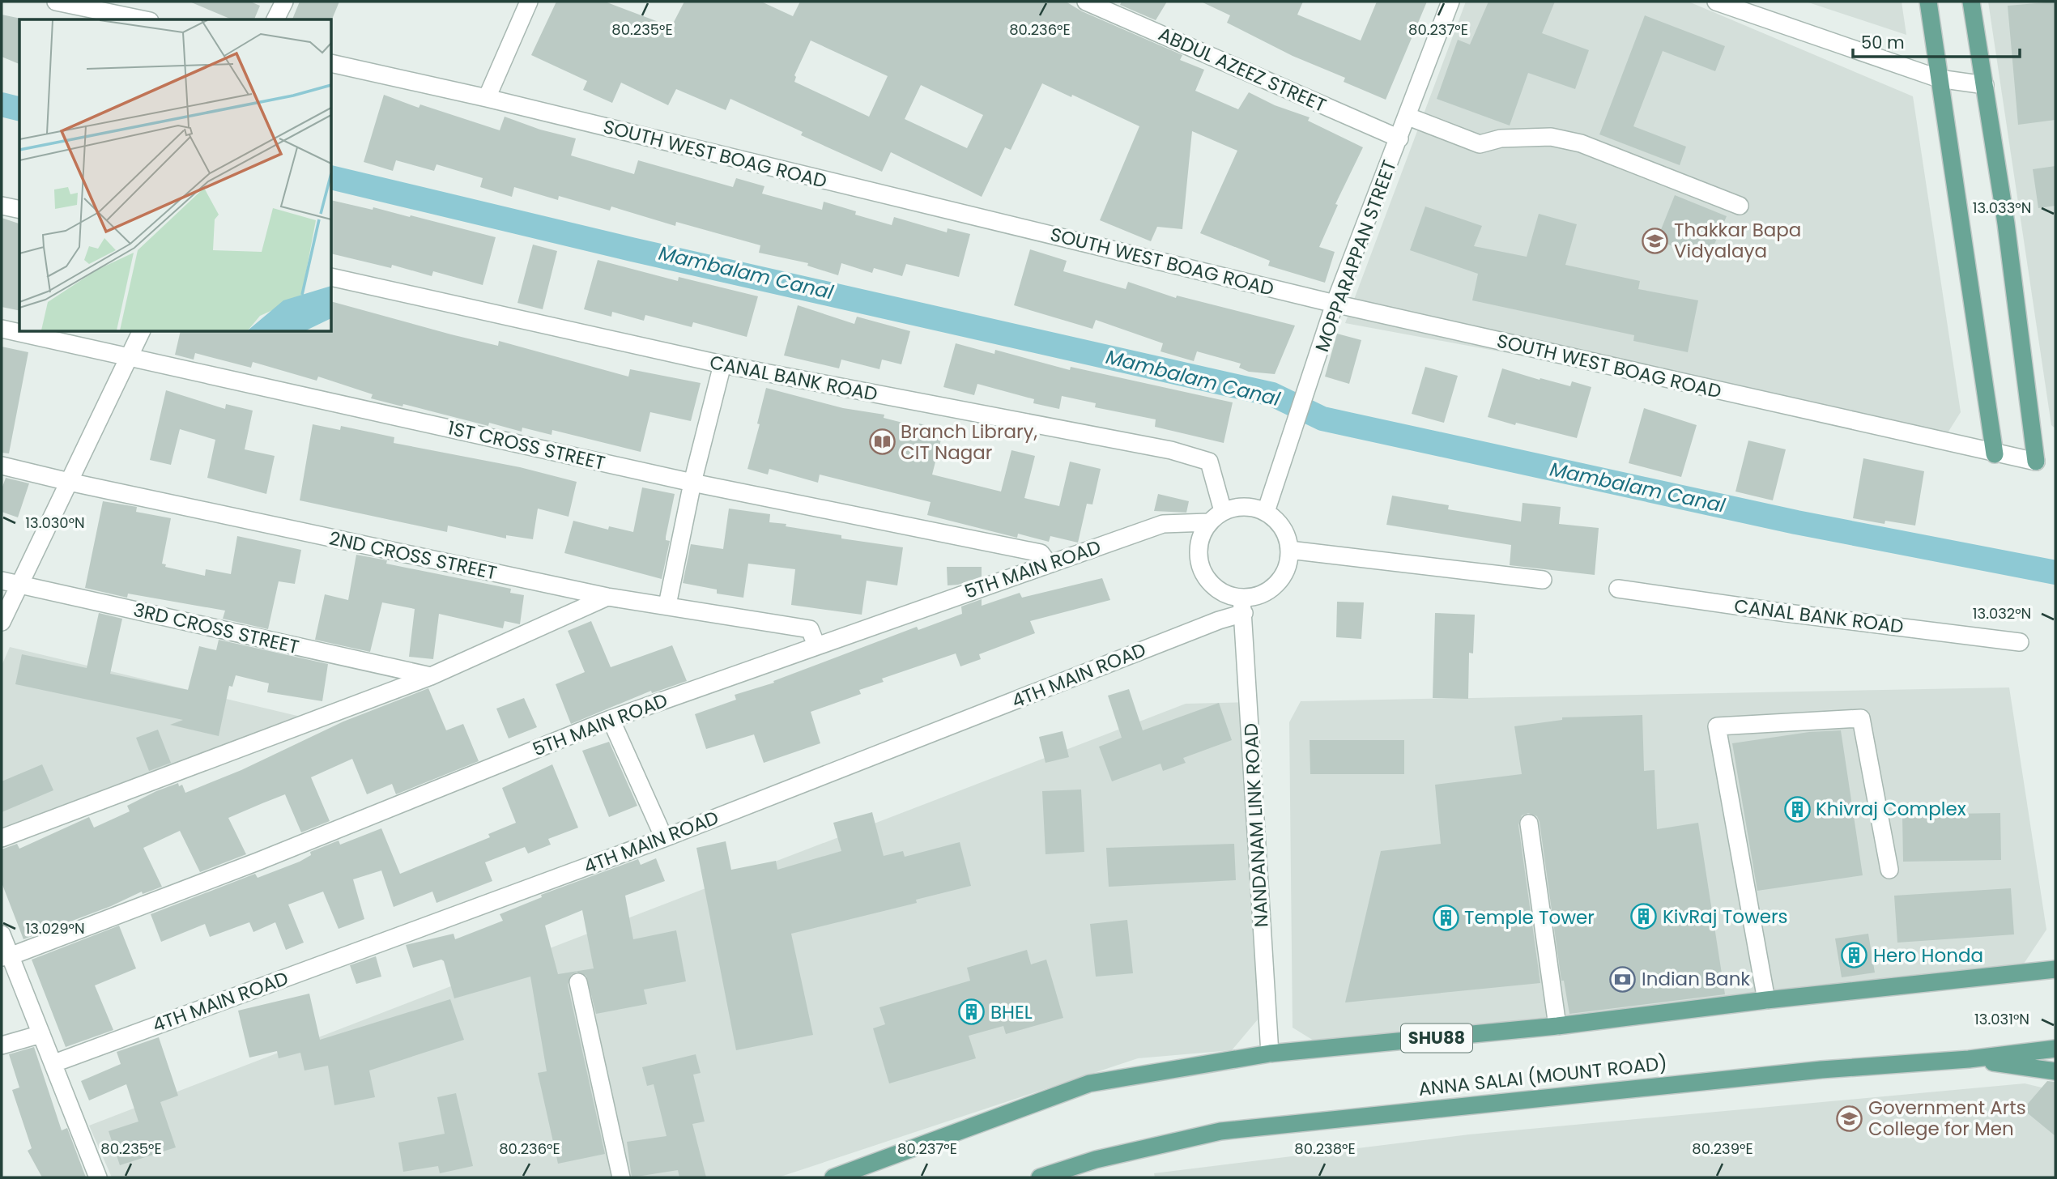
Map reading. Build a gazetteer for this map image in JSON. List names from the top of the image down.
{
  "streets": {
    "main road": ["SHU88", "ANNA SALAI (MOUNT ROAD)"],
    "street": [
      "ABDUL AZEEZ STREET",
      "SOUTH WEST BOAG ROAD",
      "MOPPARAPPAN STREET",
      "CANAL BANK ROAD",
      "1ST CROSS STREET",
      "2ND CROSS STREET",
      "5TH MAIN ROAD",
      "3RD CROSS STREET",
      "4TH MAIN ROAD",
      "NANDANAM LINK ROAD"
    ]
  },
  "crossings": [
    ["ABDUL AZEEZ STREET", "MOPPARAPPAN STREET"],
    ["SOUTH WEST BOAG ROAD", "MOPPARAPPAN STREET"],
    ["MOPPARAPPAN STREET", "CANAL BANK ROAD"],
    ["MOPPARAPPAN STREET", "5TH MAIN ROAD"],
    ["MOPPARAPPAN STREET", "4TH MAIN ROAD"],
    ["MOPPARAPPAN STREET", "NANDANAM LINK ROAD"],
    ["CANAL BANK ROAD", "5TH MAIN ROAD"],
    ["CANAL BANK ROAD", "4TH MAIN ROAD"],
    ["CANAL BANK ROAD", "NANDANAM LINK ROAD"],
    ["1ST CROSS STREET", "5TH MAIN ROAD"],
    ["2ND CROSS STREET", "5TH MAIN ROAD"],
    ["5TH MAIN ROAD", "4TH MAIN ROAD"],
    ["5TH MAIN ROAD", "NANDANAM LINK ROAD"],
    ["4TH MAIN ROAD", "NANDANAM LINK ROAD"],
    ["NANDANAM LINK ROAD", "SHU88"]
  ],
  "water": ["Mambalam Canal"],
  "places": {
    "school or university": ["Thakkar Bapa Vidyalaya", "Government Arts College for Men"],
    "library": ["Branch Library, CIT Nagar"],
    "building": [
      "Khivraj Complex",
      "KivRaj Towers",
      "Temple Tower",
      "Hero Honda",
      "BHEL"
    ],
    "bank": ["Indian Bank"]
  },
  "scale_bar": "50 m",
  "coordinates": [
    "80.235°E",
    "80.236°E",
    "80.237°E",
    "13.033°N",
    "13.030°N",
    "13.032°N",
    "13.029°N",
    "13.031°N",
    "80.238°E",
    "80.239°E"
  ]
}
